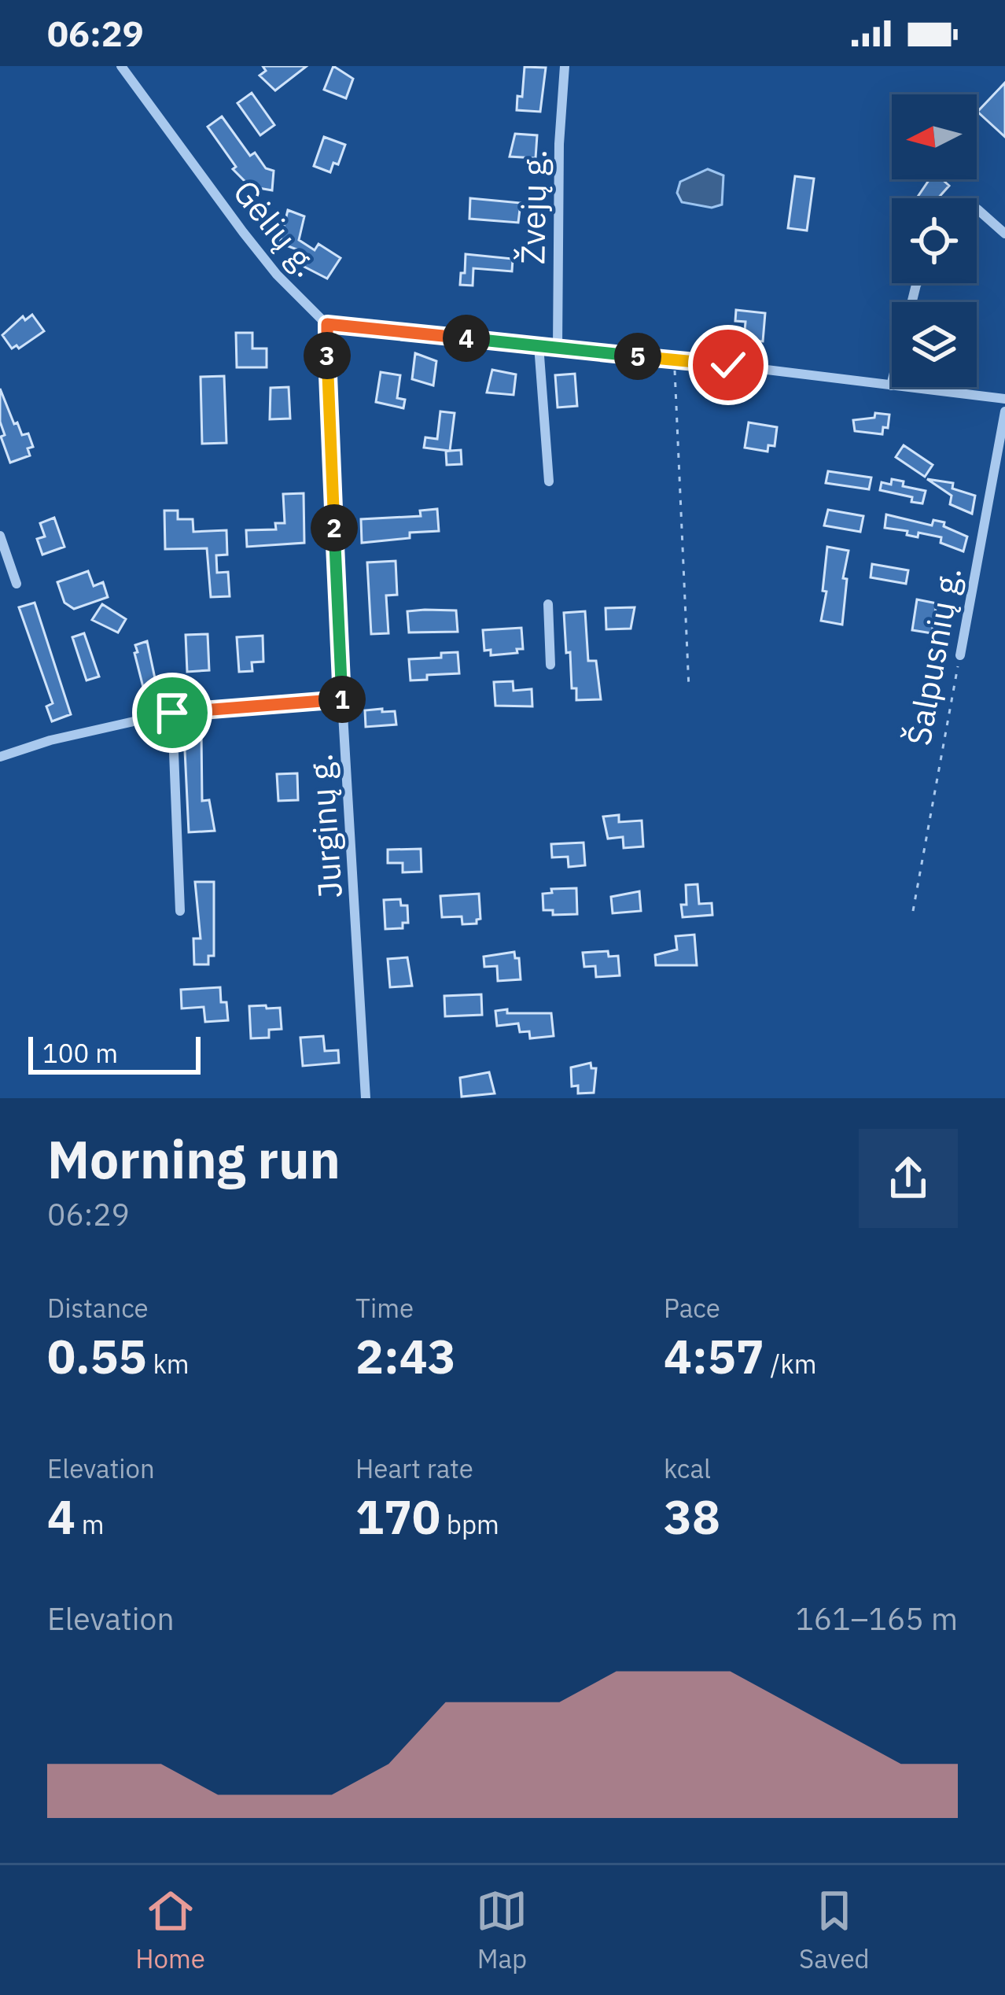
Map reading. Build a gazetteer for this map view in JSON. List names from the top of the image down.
{
  "streets": {
    "street": [
      "Žvejų g.",
      "Gėlių g.",
      "Šalpusnių g.",
      "Jurginų g."
    ]
  },
  "crossings": [
    ["Gėlių g.", "Jurginų g."]
  ],
  "scale_bar": "100 m",
  "north": "left",
  "page": {
    "status": "06:29",
    "pins": [
      "4",
      "3",
      "5",
      "2",
      "1"
    ],
    "scale": "100 m",
    "heading": ["Morning run", "06:29"],
    "stats": [
      ["Distance", "0.55 km"],
      ["Time", "2:43"],
      ["Pace", "4:57 /km"],
      ["Elevation", "4 m"],
      ["Heart rate", "170 bpm"],
      ["kcal", "38"]
    ],
    "chart": ["Elevation", "161–165 m"],
    "tabs": ["Home", "Map", "Saved"]
  }
}
